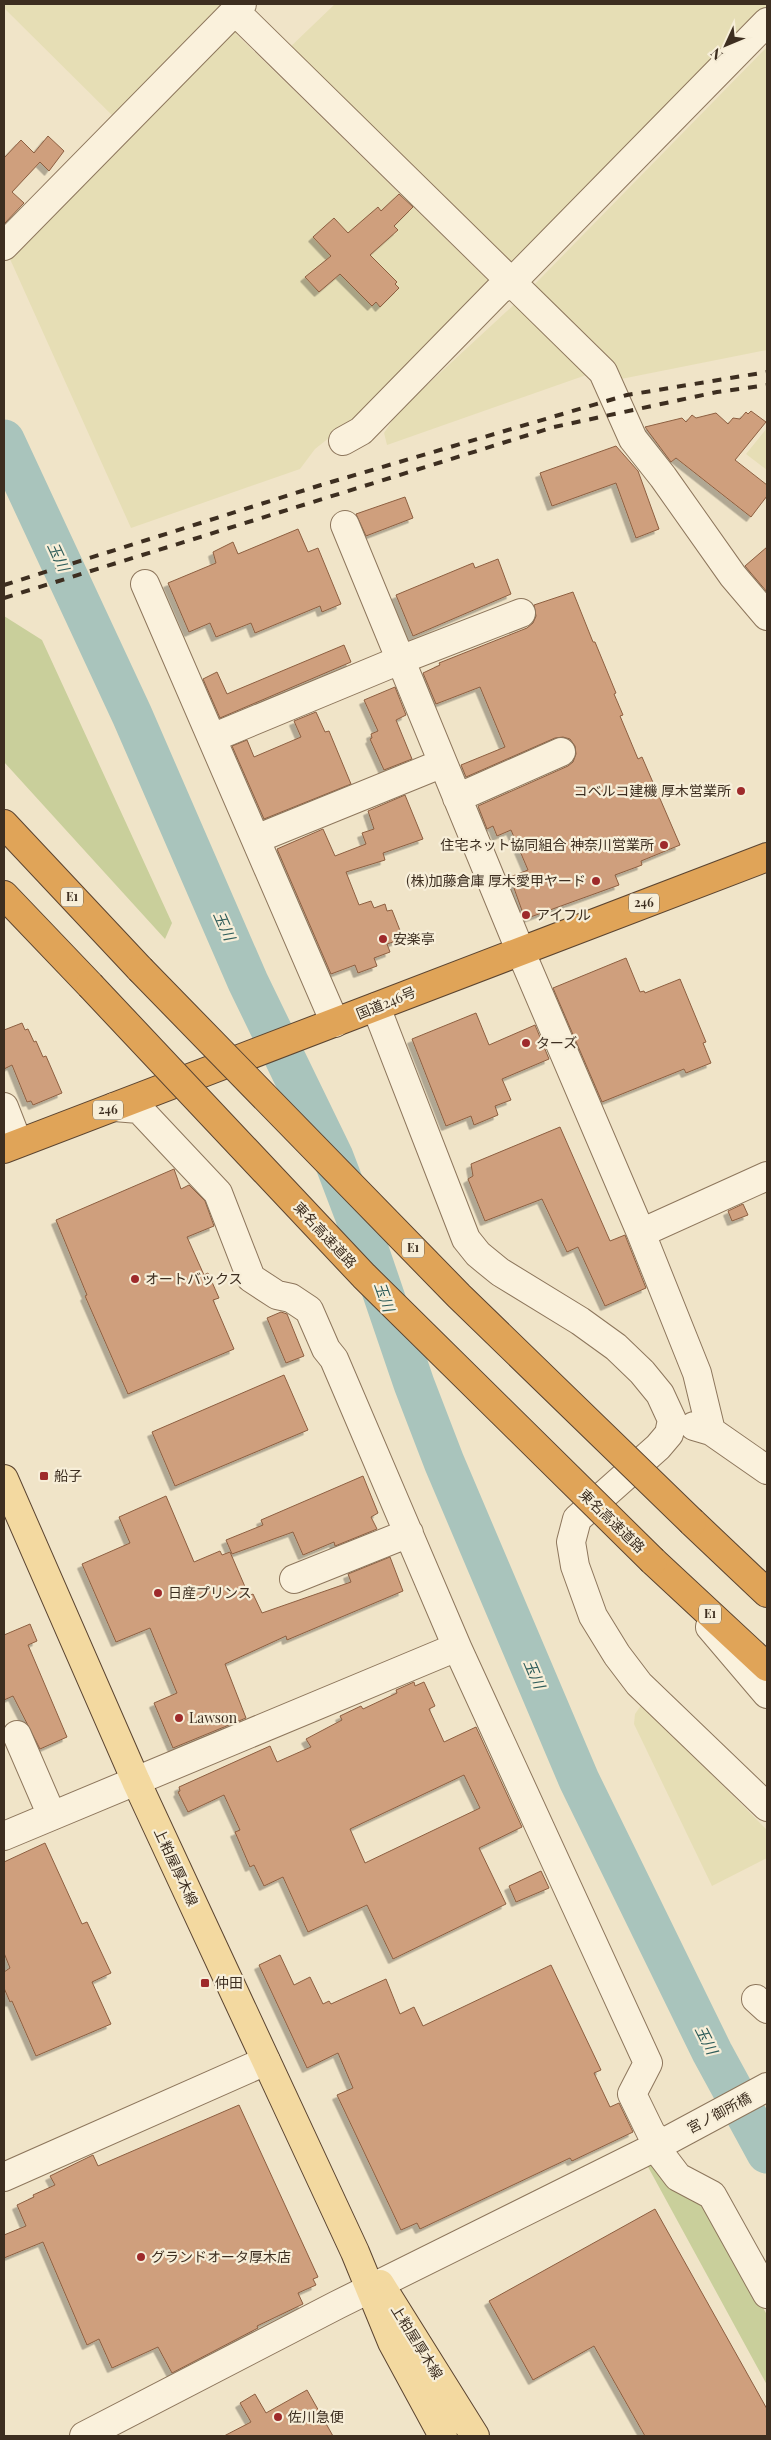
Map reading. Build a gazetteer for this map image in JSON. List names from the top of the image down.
{
  "streets": {
    "highway": [
      "E1",
      "246",
      "国道246号",
      "東名高速道路"
    ],
    "main road": ["上粕屋厚木線"],
    "street": ["宮ノ御所橋"]
  },
  "crossings": [
    ["上粕屋厚木線", "宮ノ御所橋"]
  ],
  "water": ["玉川"],
  "places": {
    "other": [
      "コベルコ建機 厚木営業所",
      "住宅ネット協同組合 神奈川営業所",
      "(株)加藤倉庫 厚木愛甲ヤード",
      "アイフル",
      "安楽亭",
      "ターズ",
      "オートバックス",
      "日産プリンス",
      "Lawson",
      "グランドオータ厚木店",
      "佐川急便"
    ],
    "transit": ["船子", "仲田"]
  },
  "north": "bottom left"
}
